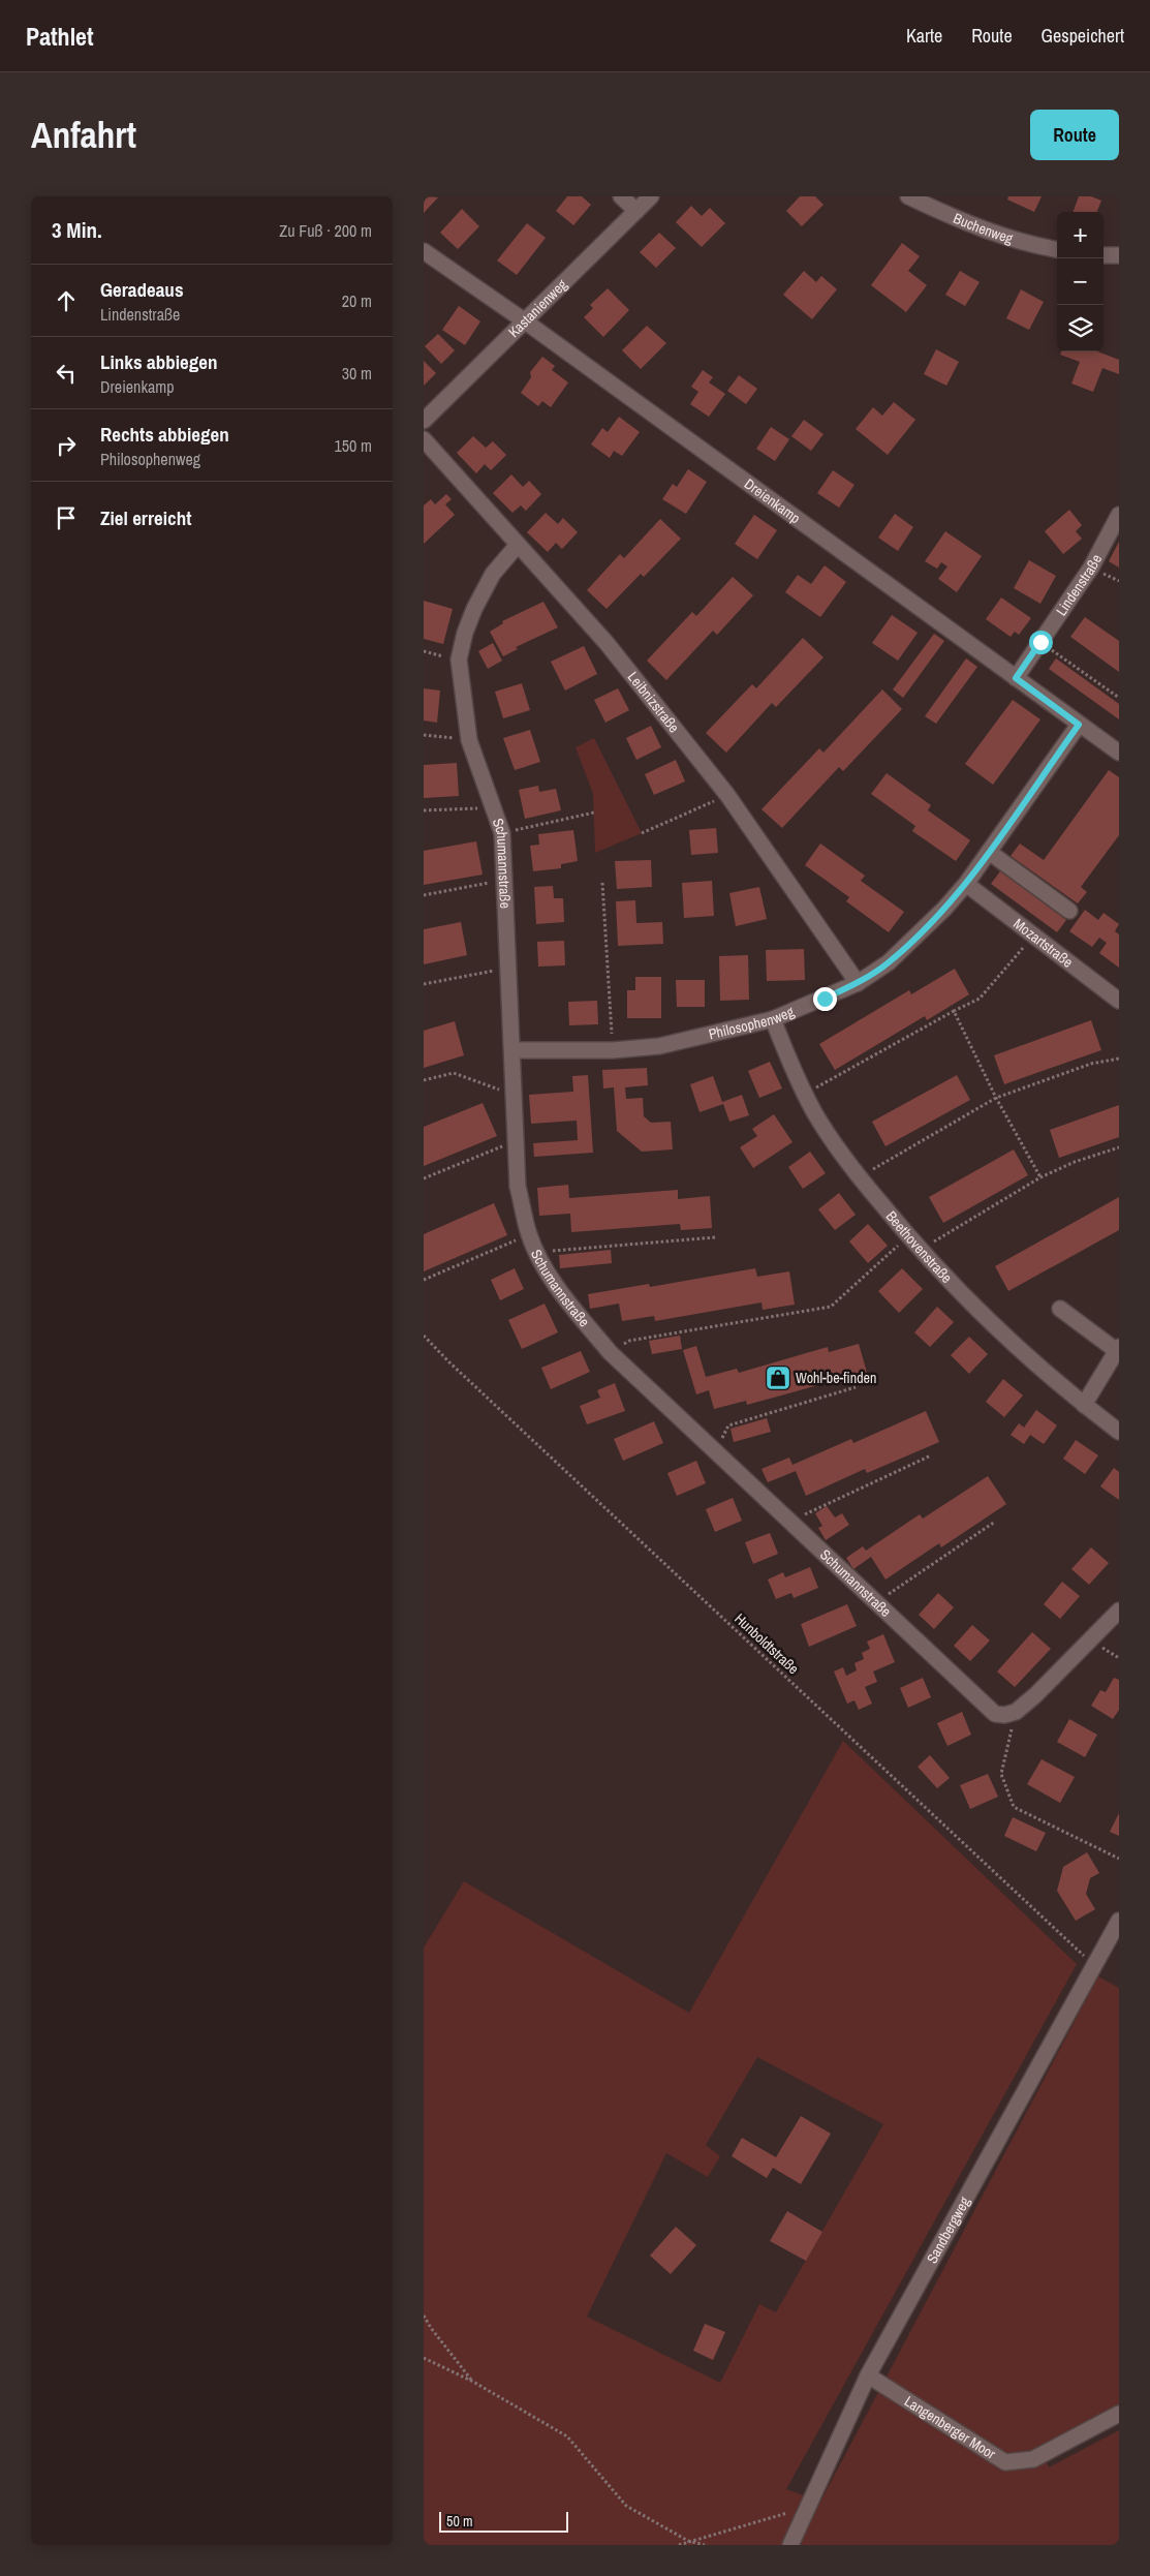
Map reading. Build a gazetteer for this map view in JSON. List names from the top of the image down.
{
  "streets": {
    "street": [
      "Buchenweg",
      "Kastanienweg",
      "Dreienkamp",
      "Lindenstraße",
      "Leibnizstraße",
      "Schumannstraße",
      "Mozartstraße",
      "Philosophenweg",
      "Beethovenstraße",
      "Sandbergweg",
      "Langenberger Moor"
    ],
    "path": ["Hunboldtstraße"]
  },
  "crossings": [
    ["Kastanienweg", "Dreienkamp"],
    ["Dreienkamp", "Lindenstraße"],
    ["Dreienkamp", "Philosophenweg"],
    ["Leibnizstraße", "Schumannstraße"],
    ["Leibnizstraße", "Philosophenweg"],
    ["Schumannstraße", "Philosophenweg"],
    ["Mozartstraße", "Philosophenweg"],
    ["Philosophenweg", "Beethovenstraße"],
    ["Hunboldtstraße", "Sandbergweg"],
    ["Sandbergweg", "Langenberger Moor"]
  ],
  "places": {
    "shop": ["Wohl-be-finden"]
  },
  "scale_bar": "50 m",
  "page": {
    "header": "Pathlet",
    "nav": ["Karte", "Route", "Gespeichert"],
    "buttons": "Route",
    "title": "Anfahrt",
    "heading": ["3 Min.", "Zu Fuß · 200 m"],
    "map_buttons": ["+", "−"],
    "list": [
      ["Geradeaus", "Lindenstraße", "20 m"],
      ["Links abbiegen", "Dreienkamp", "30 m"],
      ["Rechts abbiegen", "Philosophenweg", "150 m"],
      "Ziel erreicht"
    ],
    "scale": "50 m"
  }
}
